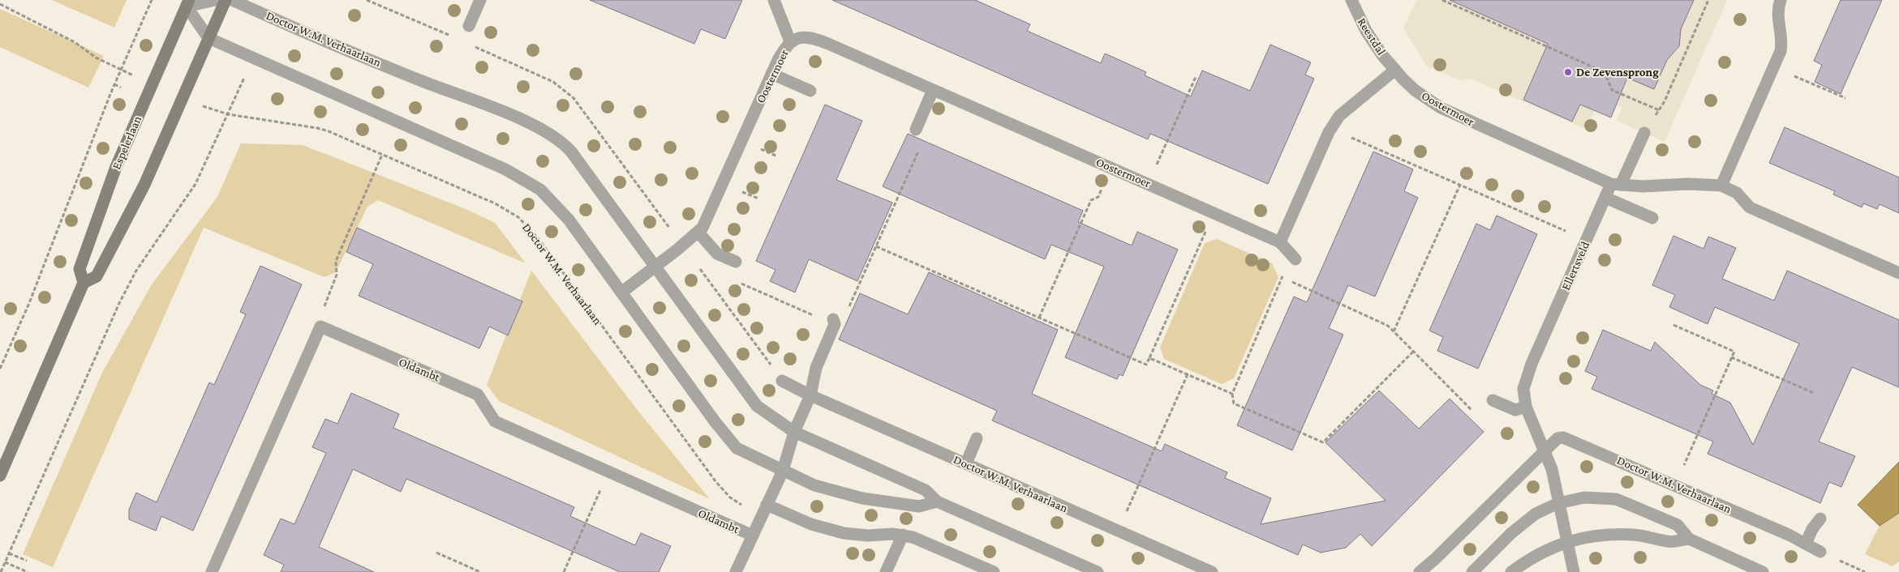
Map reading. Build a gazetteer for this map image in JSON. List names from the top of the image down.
{
  "streets": {
    "main road": ["Espelerlaan"],
    "street": [
      "Reestdal",
      "Doctor W.M. Verhaarlaan",
      "Oostermoer",
      "Ellertsveld",
      "Oldambt"
    ]
  },
  "crossings": [
    ["Reestdal", "Oostermoer"],
    ["Doctor W.M. Verhaarlaan", "Oostermoer"],
    ["Doctor W.M. Verhaarlaan", "Ellertsveld"],
    ["Oostermoer", "Ellertsveld"]
  ],
  "places": ["De Zevensprong"]
}
